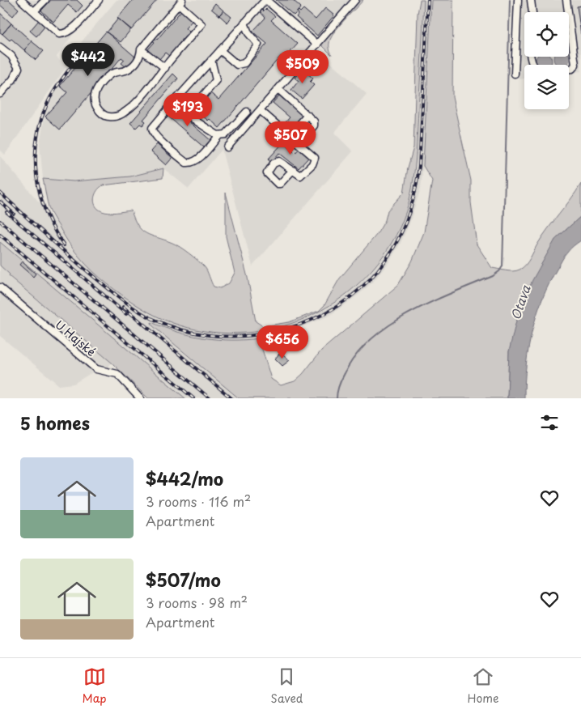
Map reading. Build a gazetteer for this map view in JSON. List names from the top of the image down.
{
  "streets": {
    "street": ["U Hajské"]
  },
  "water": ["Otava"],
  "page": {
    "price": [
      "$442",
      "$509",
      "$193",
      "$507",
      "$656"
    ],
    "heading": "5 homes",
    "list": [
      {
        "name": "$442/mo",
        "note": "3 rooms · 116 m² · Apartment"
      },
      {
        "name": "$507/mo",
        "note": "3 rooms · 98 m² · Apartment"
      }
    ],
    "tabs": ["Map", "Saved", "Home"]
  }
}
